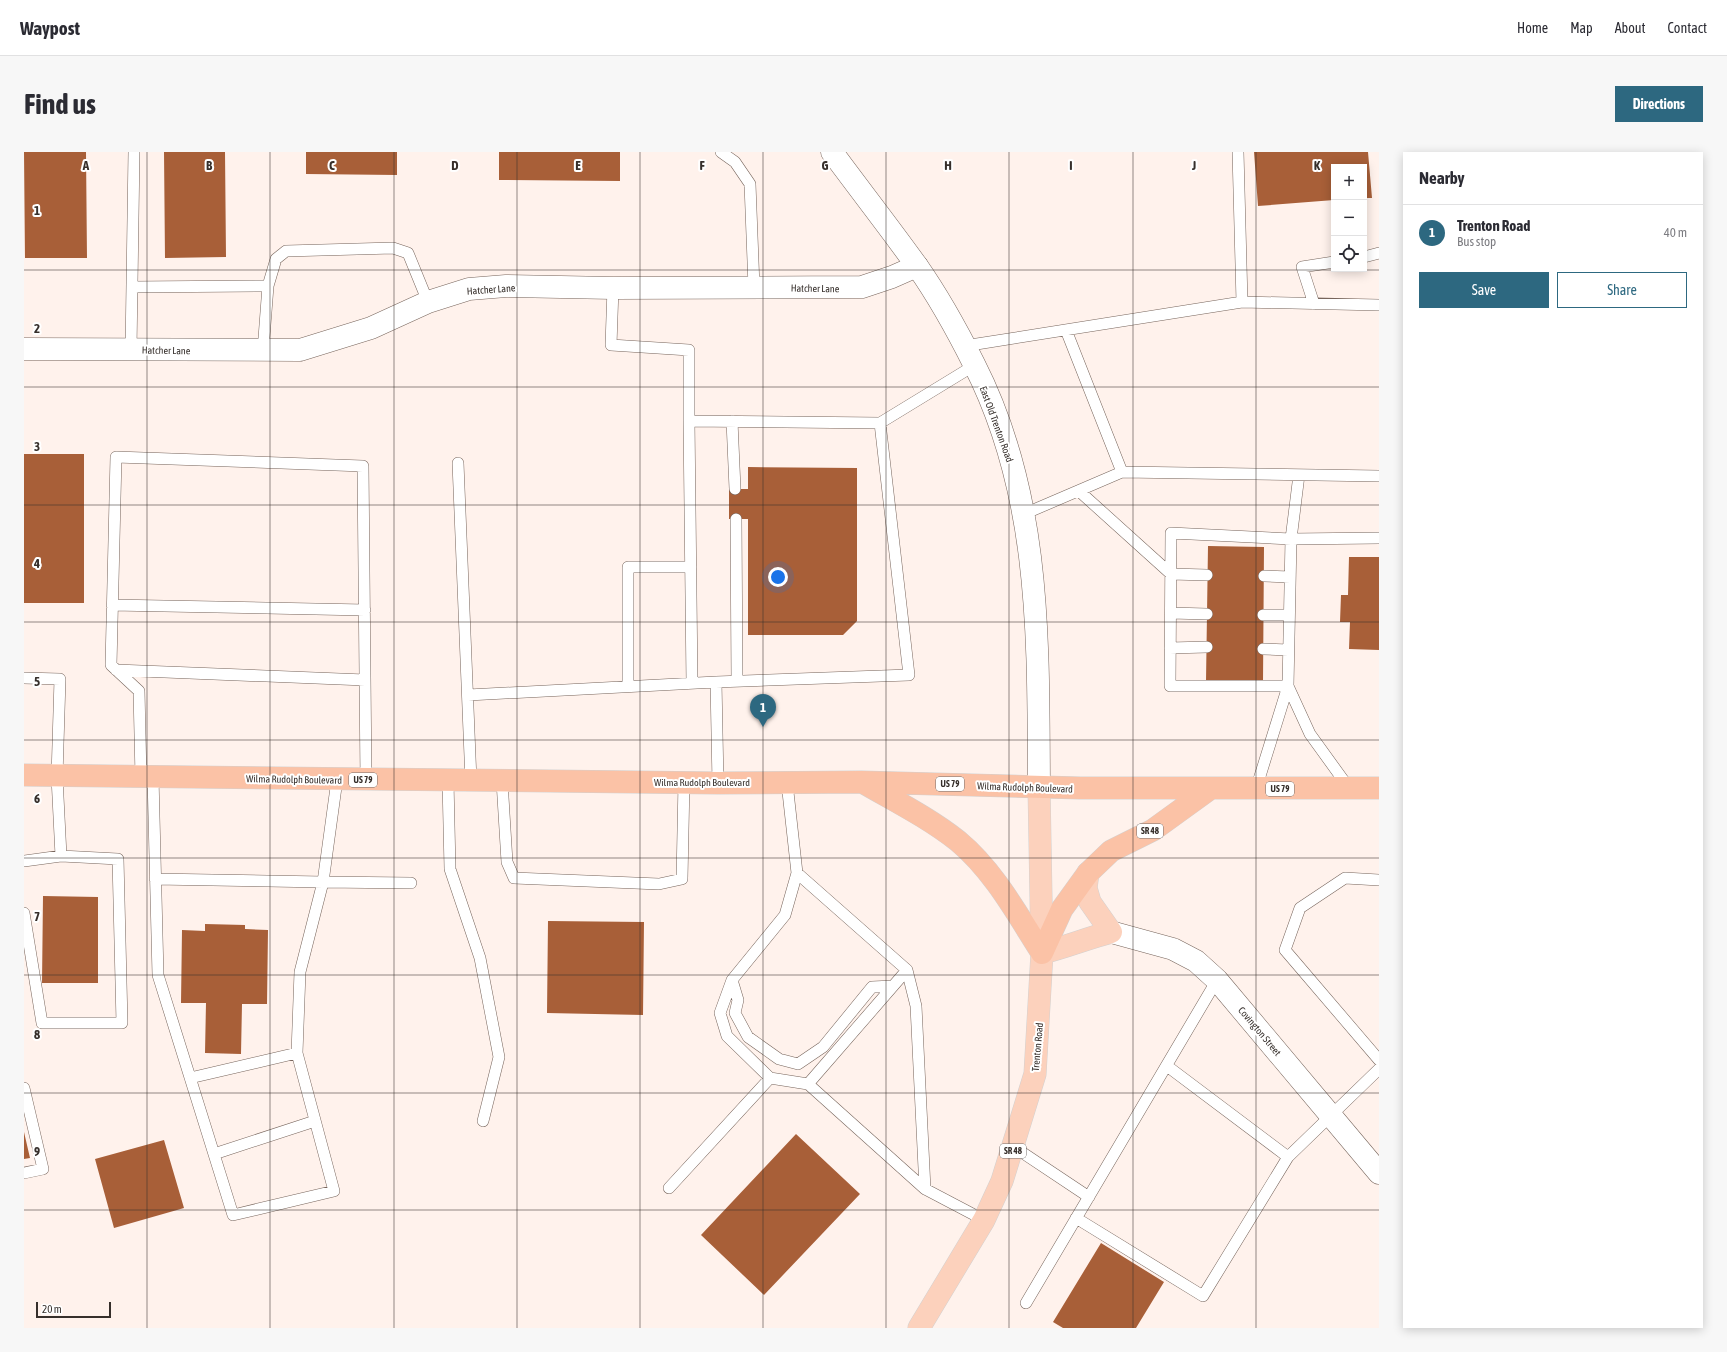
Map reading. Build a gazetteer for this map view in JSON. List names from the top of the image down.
{
  "streets": {
    "highway": ["Wilma Rudolph Boulevard", "US 79", "SR 48"],
    "main road": ["Trenton Road"],
    "street": ["Hatcher Lane", "East Old Trenton Road", "Covington Street"]
  },
  "crossings": [
    ["Hatcher Lane", "East Old Trenton Road"],
    ["East Old Trenton Road", "Wilma Rudolph Boulevard"],
    ["East Old Trenton Road", "Trenton Road"],
    ["Wilma Rudolph Boulevard", "SR 48"],
    ["Wilma Rudolph Boulevard", "Trenton Road"],
    ["SR 48", "Trenton Road"]
  ],
  "scale_bar": "20 m",
  "page": {
    "header": "Waypost",
    "nav": [
      "Home",
      "Map",
      "About",
      "Contact"
    ],
    "buttons": [
      "Directions",
      ["Save", "Share"]
    ],
    "title": "Find us",
    "heading": "Nearby",
    "map_buttons": ["+", "−"],
    "list": [
      {
        "mark": "1",
        "name": "Trenton Road",
        "note": "Bus stop",
        "value": "40 m"
      }
    ],
    "pins": "1",
    "scale": "20 m"
  },
  "grid": {
    "columns": [
      "A",
      "B",
      "C",
      "D",
      "E",
      "F",
      "G",
      "H",
      "I",
      "J",
      "K"
    ],
    "rows": [
      "1",
      "2",
      "3",
      "4",
      "5",
      "6",
      "7",
      "8",
      "9"
    ]
  }
}
